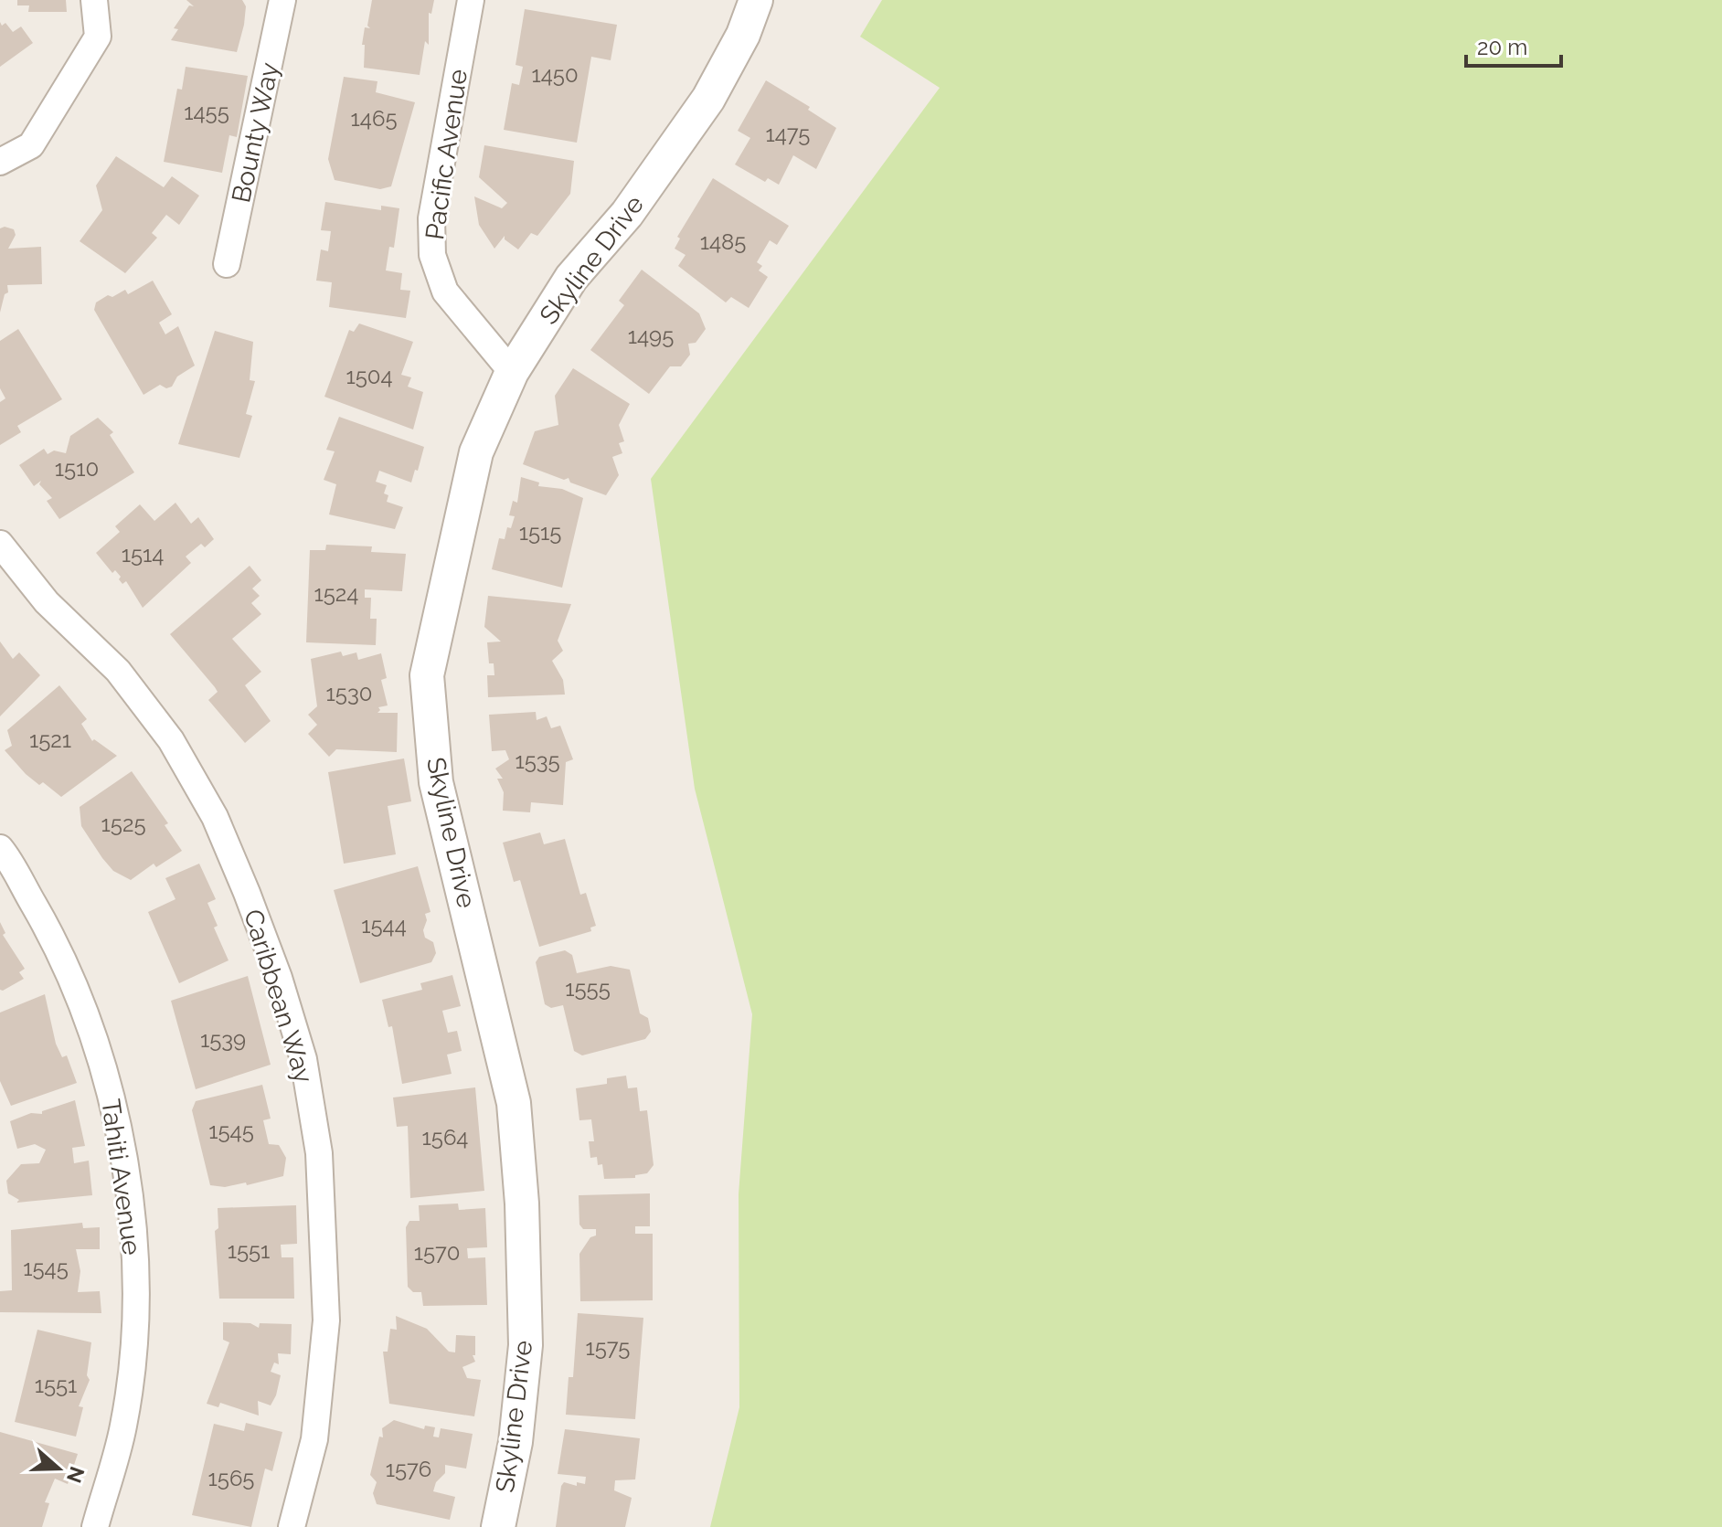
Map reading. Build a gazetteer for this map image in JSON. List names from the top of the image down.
{
  "streets": {
    "street": [
      "Bounty Way",
      "Pacific Avenue",
      "Skyline Drive",
      "Caribbean Way",
      "Tahiti Avenue"
    ]
  },
  "crossings": [
    ["Pacific Avenue", "Skyline Drive"]
  ],
  "house_numbers": [
    "1450",
    "1455",
    "1465",
    "1475",
    "1485",
    "1495",
    "1504",
    "1510",
    "1515",
    "1514",
    "1524",
    "1530",
    "1521",
    "1535",
    "1525",
    "1544",
    "1555",
    "1539",
    "1545",
    "1564",
    "1551",
    "1570",
    "1545",
    "1575",
    "1551",
    "1576",
    "1565"
  ],
  "scale_bar": "20 m",
  "north": "right"
}
